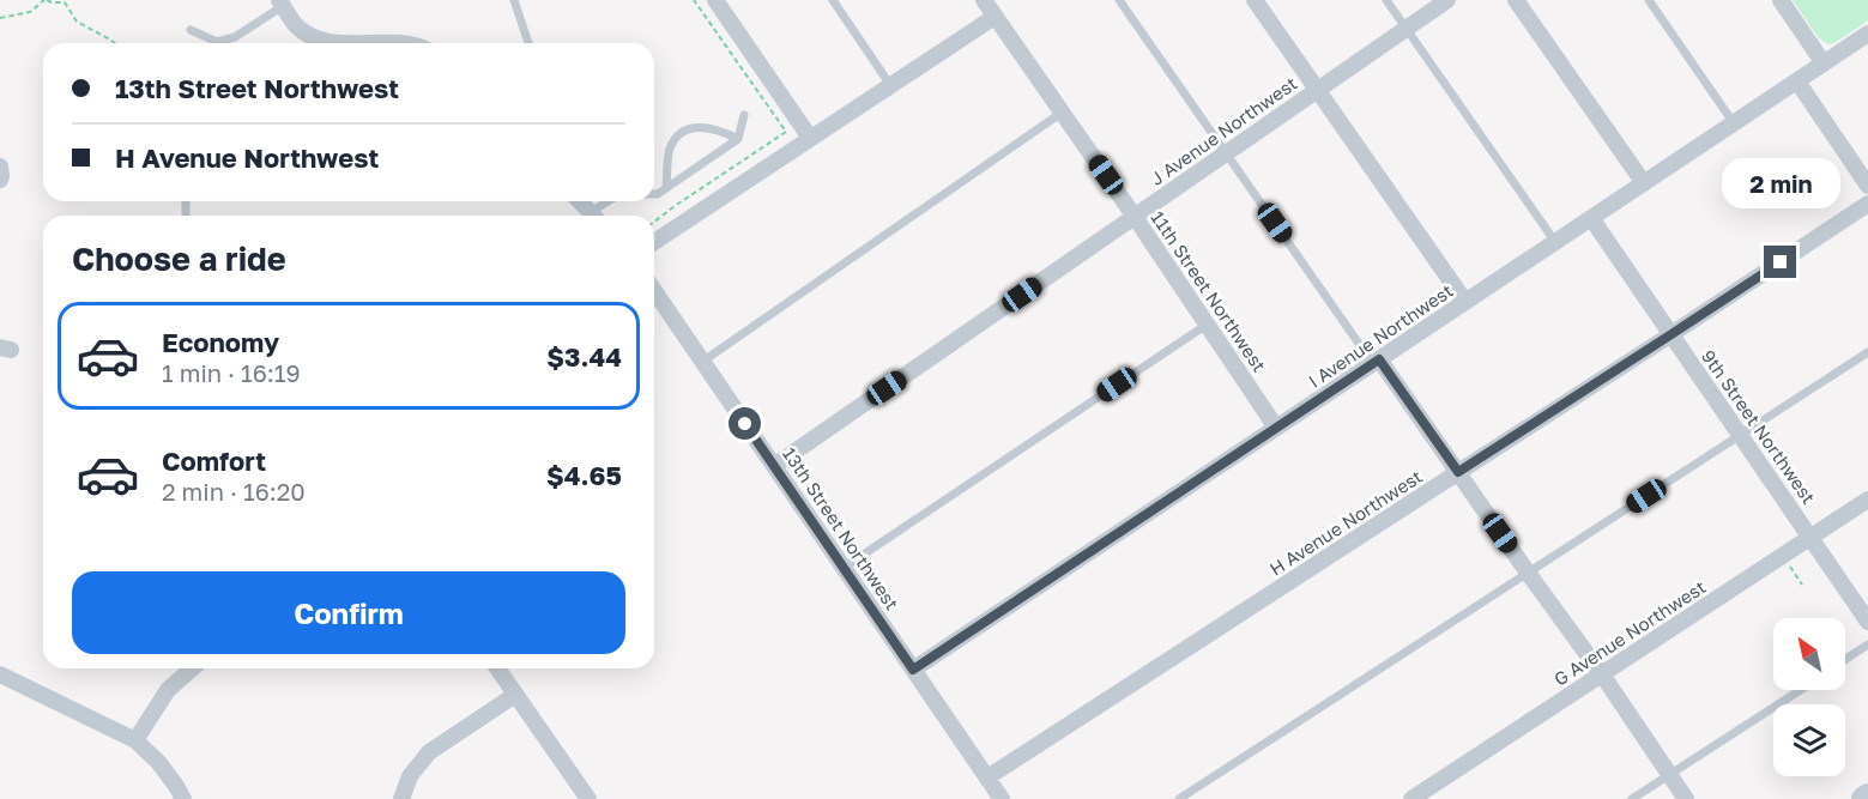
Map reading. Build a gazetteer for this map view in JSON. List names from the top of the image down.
{
  "streets": {
    "street": [
      "J Avenue Northwest",
      "11th Street Northwest",
      "I Avenue Northwest",
      "9th Street Northwest",
      "H Avenue Northwest",
      "13th Street Northwest",
      "G Avenue Northwest"
    ]
  },
  "crossings": [
    ["J Avenue Northwest", "11th Street Northwest"],
    ["J Avenue Northwest", "13th Street Northwest"],
    ["11th Street Northwest", "I Avenue Northwest"],
    ["I Avenue Northwest", "9th Street Northwest"],
    ["I Avenue Northwest", "13th Street Northwest"],
    ["9th Street Northwest", "H Avenue Northwest"],
    ["9th Street Northwest", "G Avenue Northwest"],
    ["H Avenue Northwest", "13th Street Northwest"]
  ],
  "north": "top left",
  "page": {
    "banner": ["13th Street Northwest", "H Avenue Northwest"],
    "bubble": "2 min",
    "heading": "Choose a ride",
    "list": [
      {
        "name": "Economy",
        "note": "1 min · 16:19",
        "value": "$3.44"
      },
      {
        "name": "Comfort",
        "note": "2 min · 16:20",
        "value": "$4.65"
      }
    ],
    "buttons": "Confirm"
  }
}
